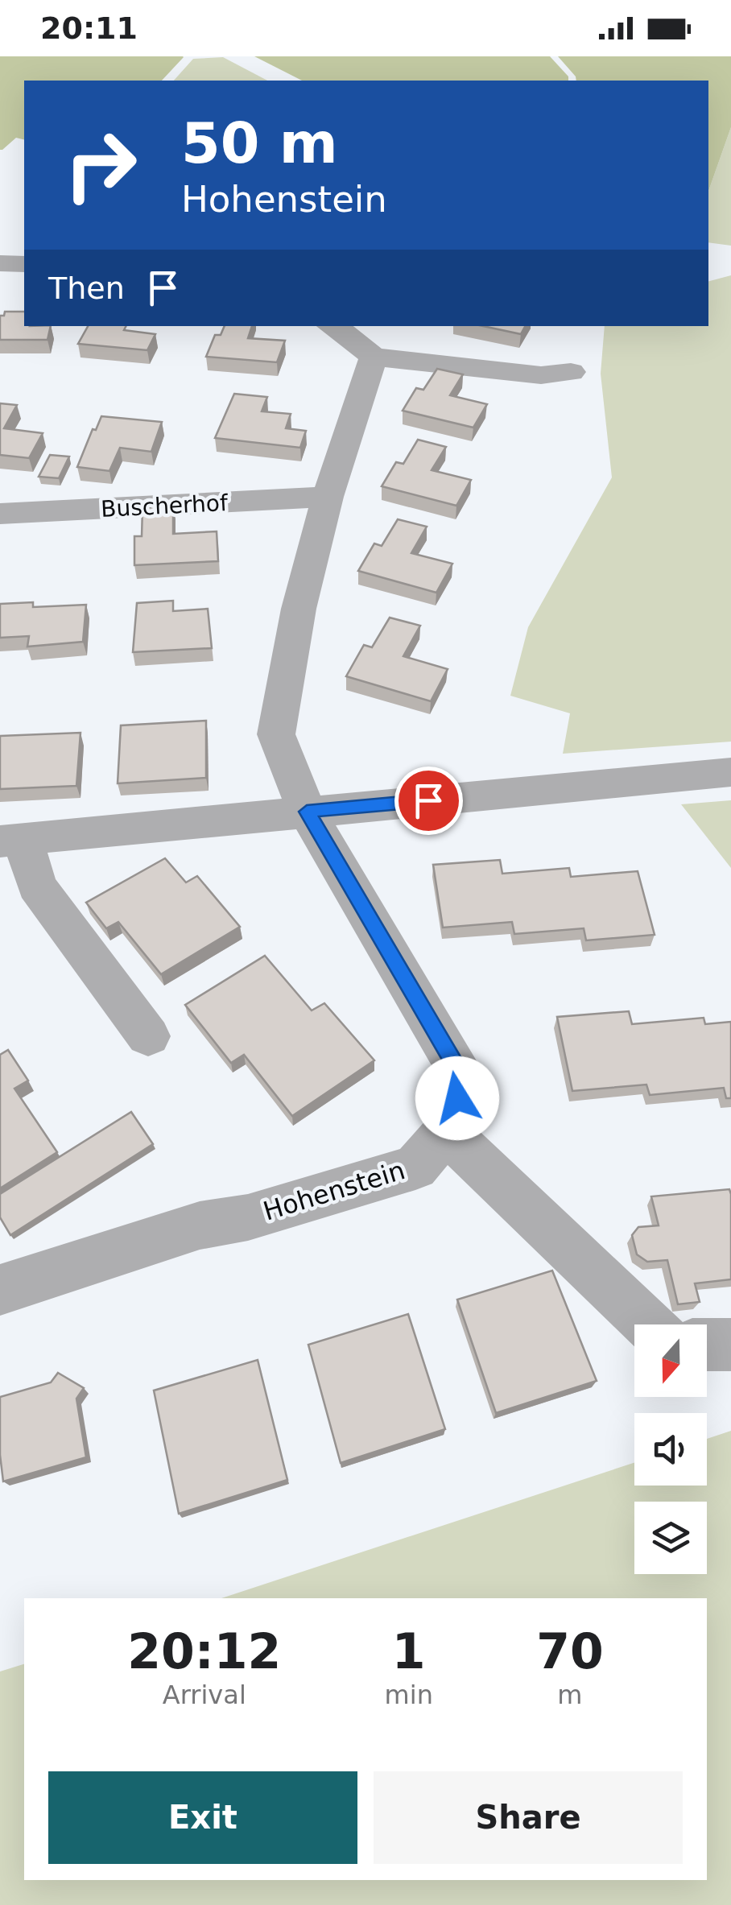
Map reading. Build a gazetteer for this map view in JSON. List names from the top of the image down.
{
  "streets": {
    "street": ["Buscherhof", "Hohenstein"]
  },
  "north": "bottom",
  "page": {
    "status": "20:11",
    "turn": ["50 m", "Hohenstein"],
    "then": "Then",
    "eta": [
      "20:12",
      "Arrival",
      "1",
      "min",
      "70",
      "m"
    ],
    "buttons": ["Exit", "Share"]
  }
}
